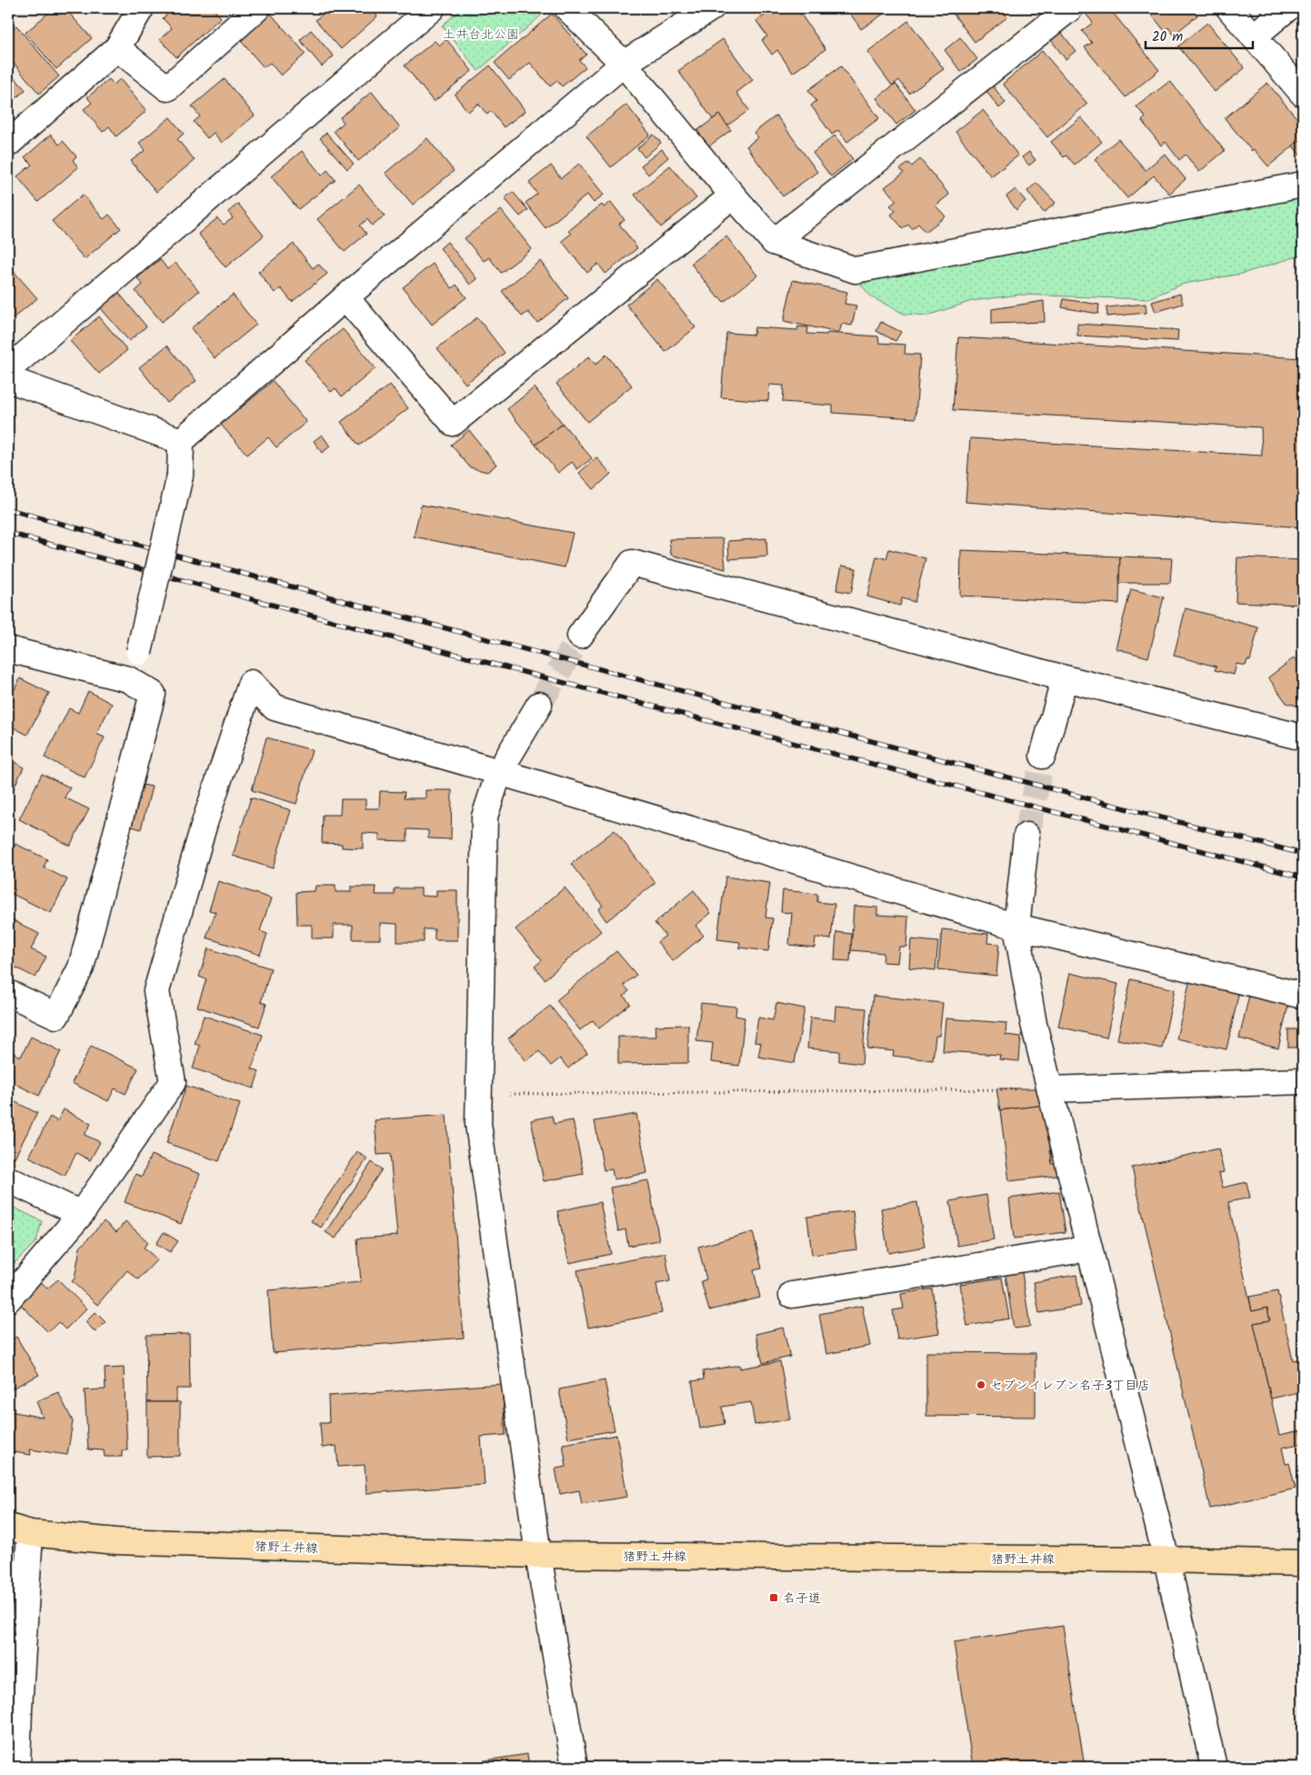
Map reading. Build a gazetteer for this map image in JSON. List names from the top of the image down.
{
  "streets": {
    "main road": ["猪野土井線"]
  },
  "parks": ["土井台北公園"],
  "places": {
    "other": ["セブンイレブン名子3丁目店"],
    "transit": ["名子道"]
  },
  "scale_bar": "20 m"
}
